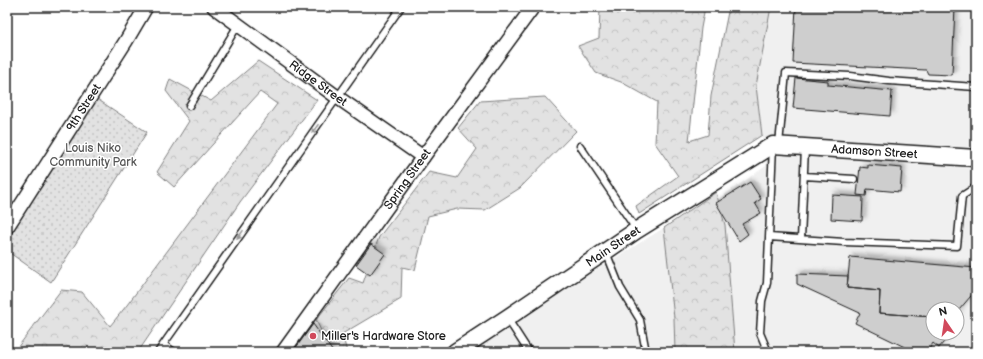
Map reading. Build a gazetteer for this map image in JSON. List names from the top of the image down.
{
  "streets": {
    "street": [
      "Ridge Street",
      "9th Street",
      "Adamson Street",
      "Spring Street",
      "Main Street"
    ]
  },
  "crossings": [
    ["Ridge Street", "Spring Street"],
    ["Adamson Street", "Main Street"]
  ],
  "parks": ["Louis Niko Community Park"],
  "places": ["Miller's Hardware Store"],
  "north": "top"
}
